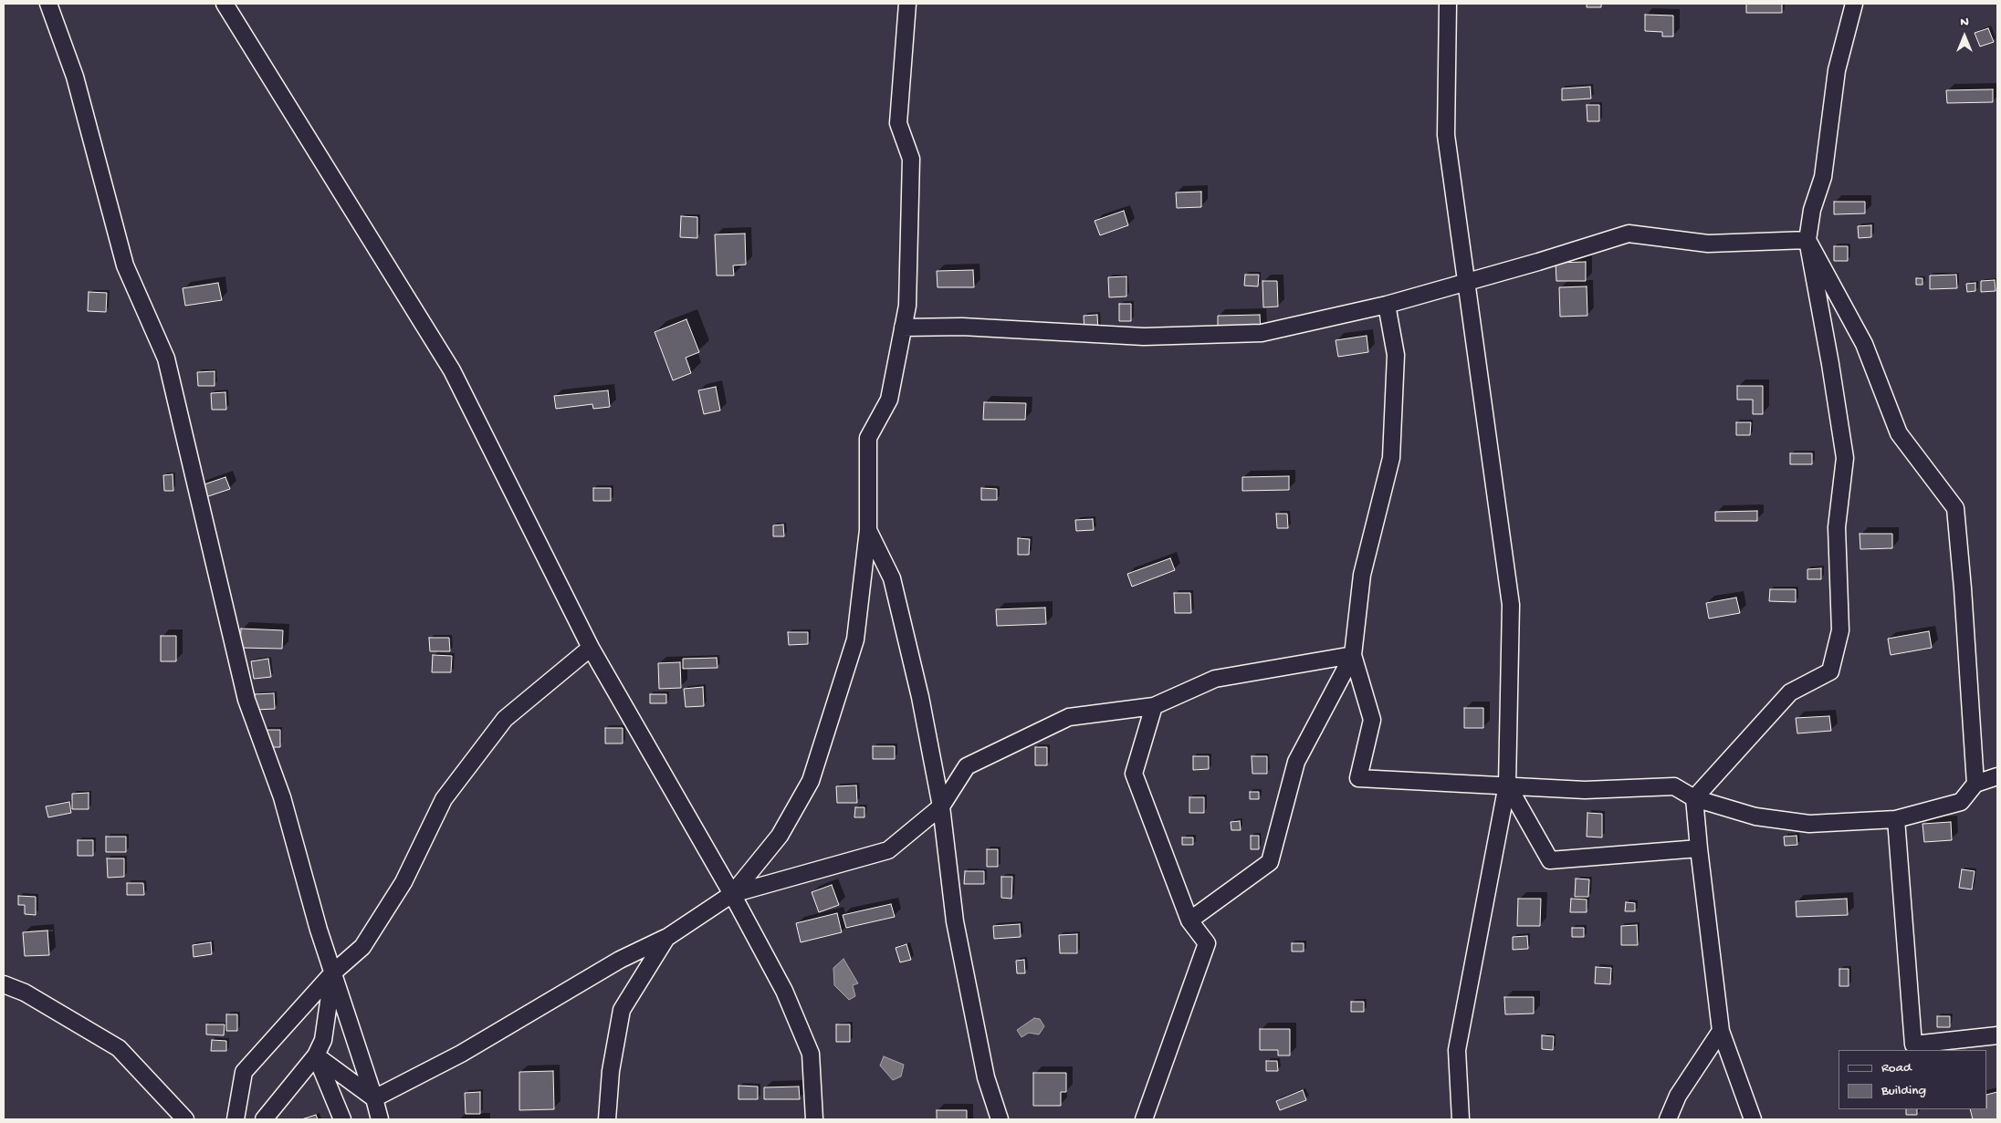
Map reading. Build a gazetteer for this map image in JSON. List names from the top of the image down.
{
  "legend": ["Road", "Building"],
  "north": "top"
}
